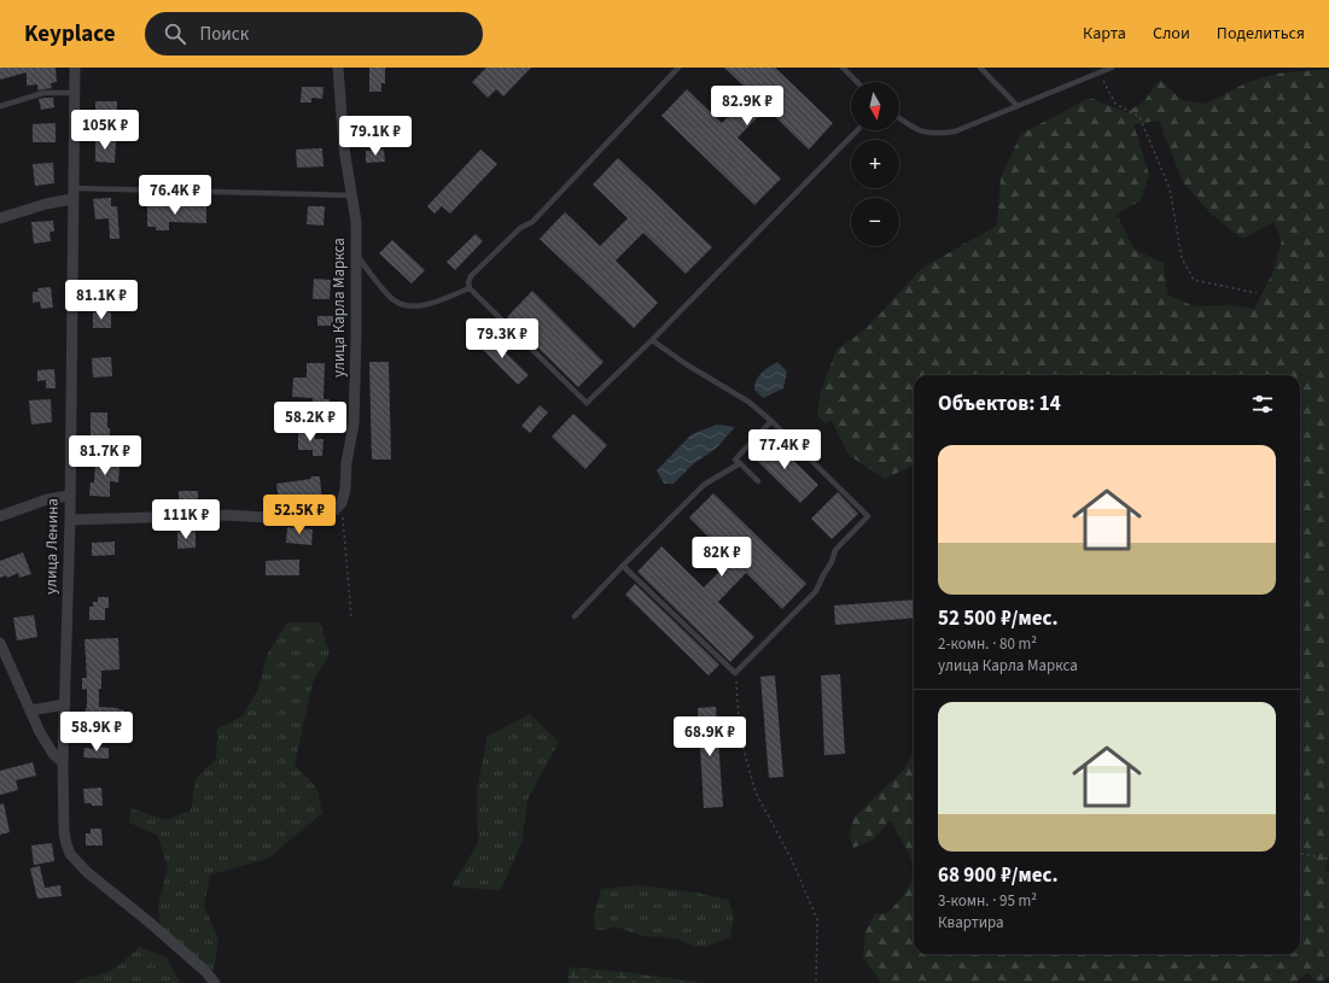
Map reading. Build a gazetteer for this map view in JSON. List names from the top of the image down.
{
  "streets": {
    "street": ["улица Карла Маркса", "улица Ленина"]
  },
  "north": "bottom",
  "page": {
    "header": "Keyplace",
    "search": "Поиск",
    "nav": ["Карта", "Слои", "Поделиться"],
    "map_buttons": ["+", "−"],
    "price": [
      "82.9K ₽",
      "105K ₽",
      "79.1K ₽",
      "76.4K ₽",
      "81.1K ₽",
      "79.3K ₽",
      "58.2K ₽",
      "77.4K ₽",
      "81.7K ₽",
      "52.5K ₽",
      "111K ₽",
      "82K ₽",
      "58.9K ₽",
      "68.9K ₽"
    ],
    "heading": "Объектов: 14",
    "list": [
      {
        "name": "52 500 ₽/мес.",
        "note": "2-комн. · 80 m² · улица Карла Маркса"
      },
      {
        "name": "68 900 ₽/мес.",
        "note": "3-комн. · 95 m² · Квартира"
      }
    ]
  }
}
